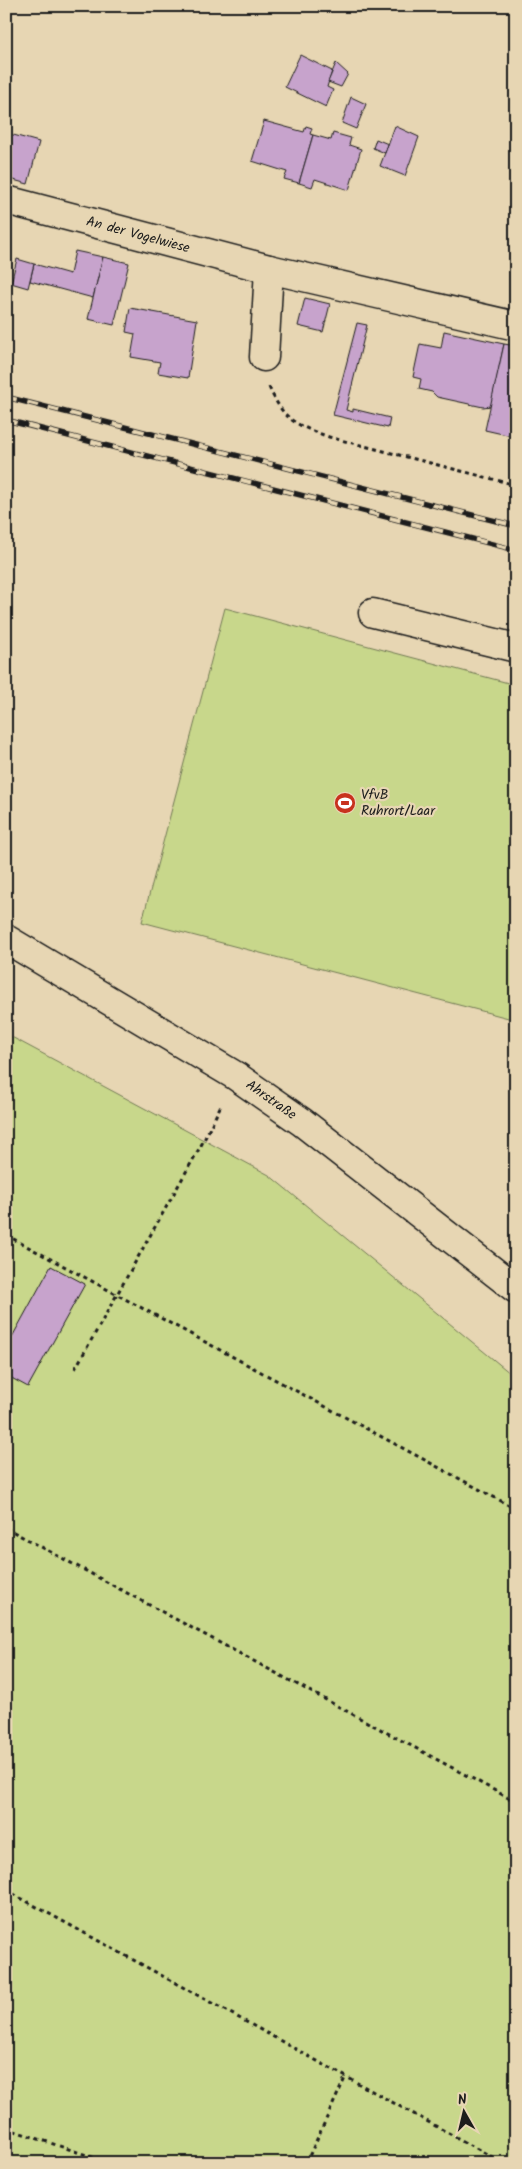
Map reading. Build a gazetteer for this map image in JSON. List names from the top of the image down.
{
  "streets": {
    "street": ["An der Vogelwiese", "Ahrstraße"]
  },
  "places": {
    "sports": ["VfvB Ruhrort/Laar"]
  },
  "north": "top"
}
